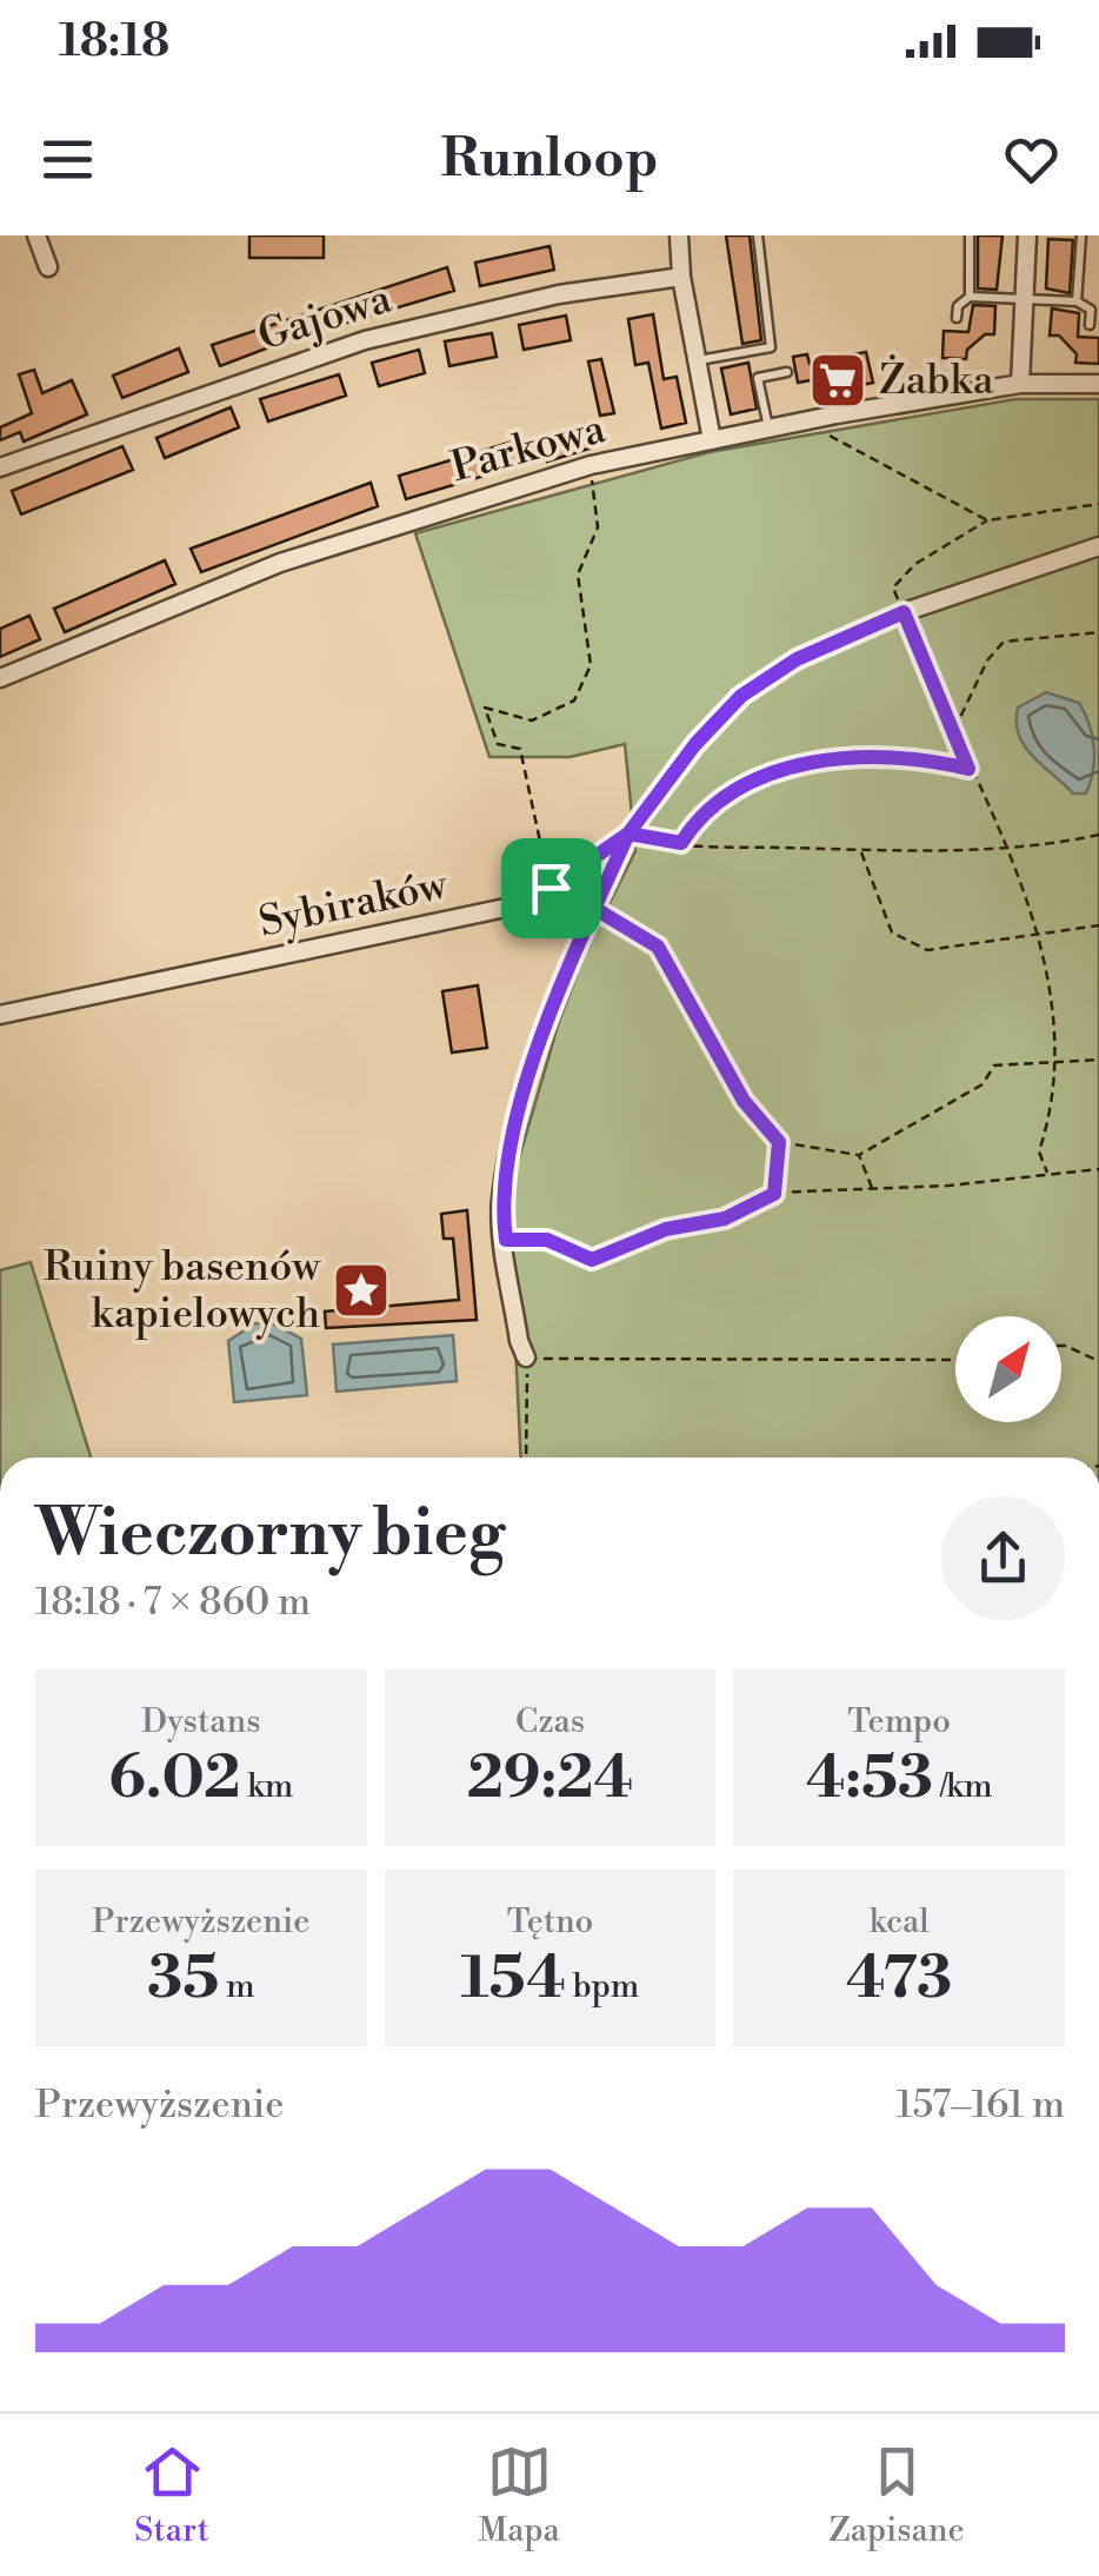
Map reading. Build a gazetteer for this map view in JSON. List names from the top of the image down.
{
  "streets": {
    "street": ["Gajowa", "Parkowa", "Sybiraków"]
  },
  "places": {
    "supermarket": ["Żabka"],
    "place": ["Ruiny basenów kapielowych"]
  },
  "north": "top right",
  "page": {
    "status": "18:18",
    "header": "Runloop",
    "heading": ["Wieczorny bieg", "18:18 · 7 × 860 m"],
    "stats": [
      ["Dystans", "6.02 km"],
      ["Czas", "29:24"],
      ["Tempo", "4:53 /km"],
      ["Przewyższenie", "35 m"],
      ["Tętno", "154 bpm"],
      ["kcal", "473"]
    ],
    "chart": ["Przewyższenie", "157–161 m"],
    "tabs": ["Start", "Mapa", "Zapisane"]
  }
}
